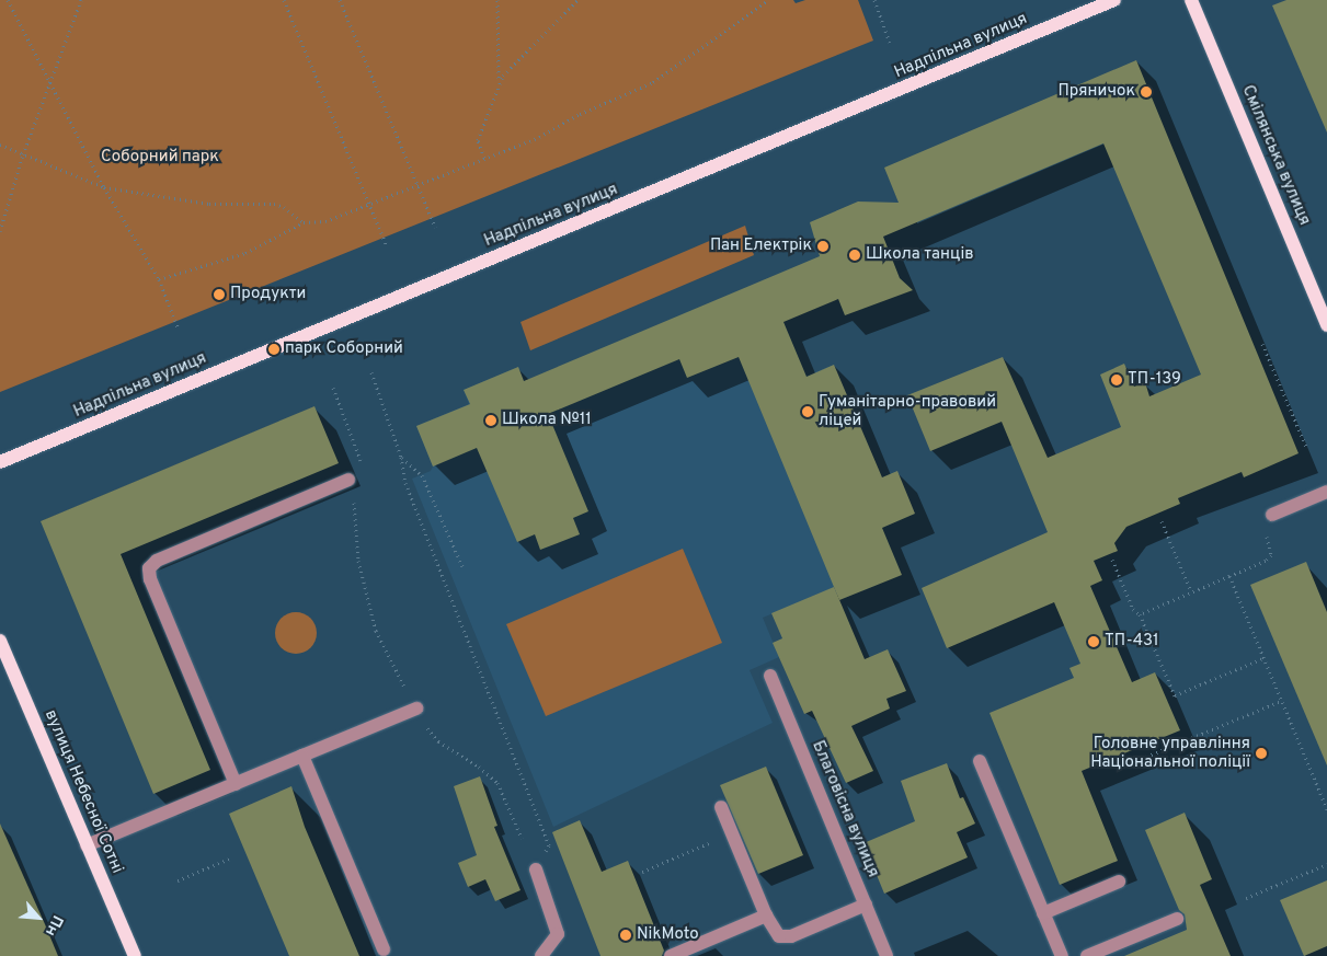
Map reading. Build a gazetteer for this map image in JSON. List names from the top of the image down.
{
  "streets": {
    "main road": ["Надпільна вулиця", "Смілянська вулиця", "вулиця Небесної Сотні"],
    "street": ["Благовісна вулиця"]
  },
  "parks": ["Соборний парк"],
  "places": [
    "Пряничок",
    "Пан Електрік",
    "Школа танців",
    "Продукти",
    "парк Соборний",
    "ТП-139",
    "Гуманітарно-правовий ліцей",
    "Школа №11",
    "ТП-431",
    "Головне управління Національної поліції",
    "NikMoto"
  ],
  "north": "bottom right"
}
